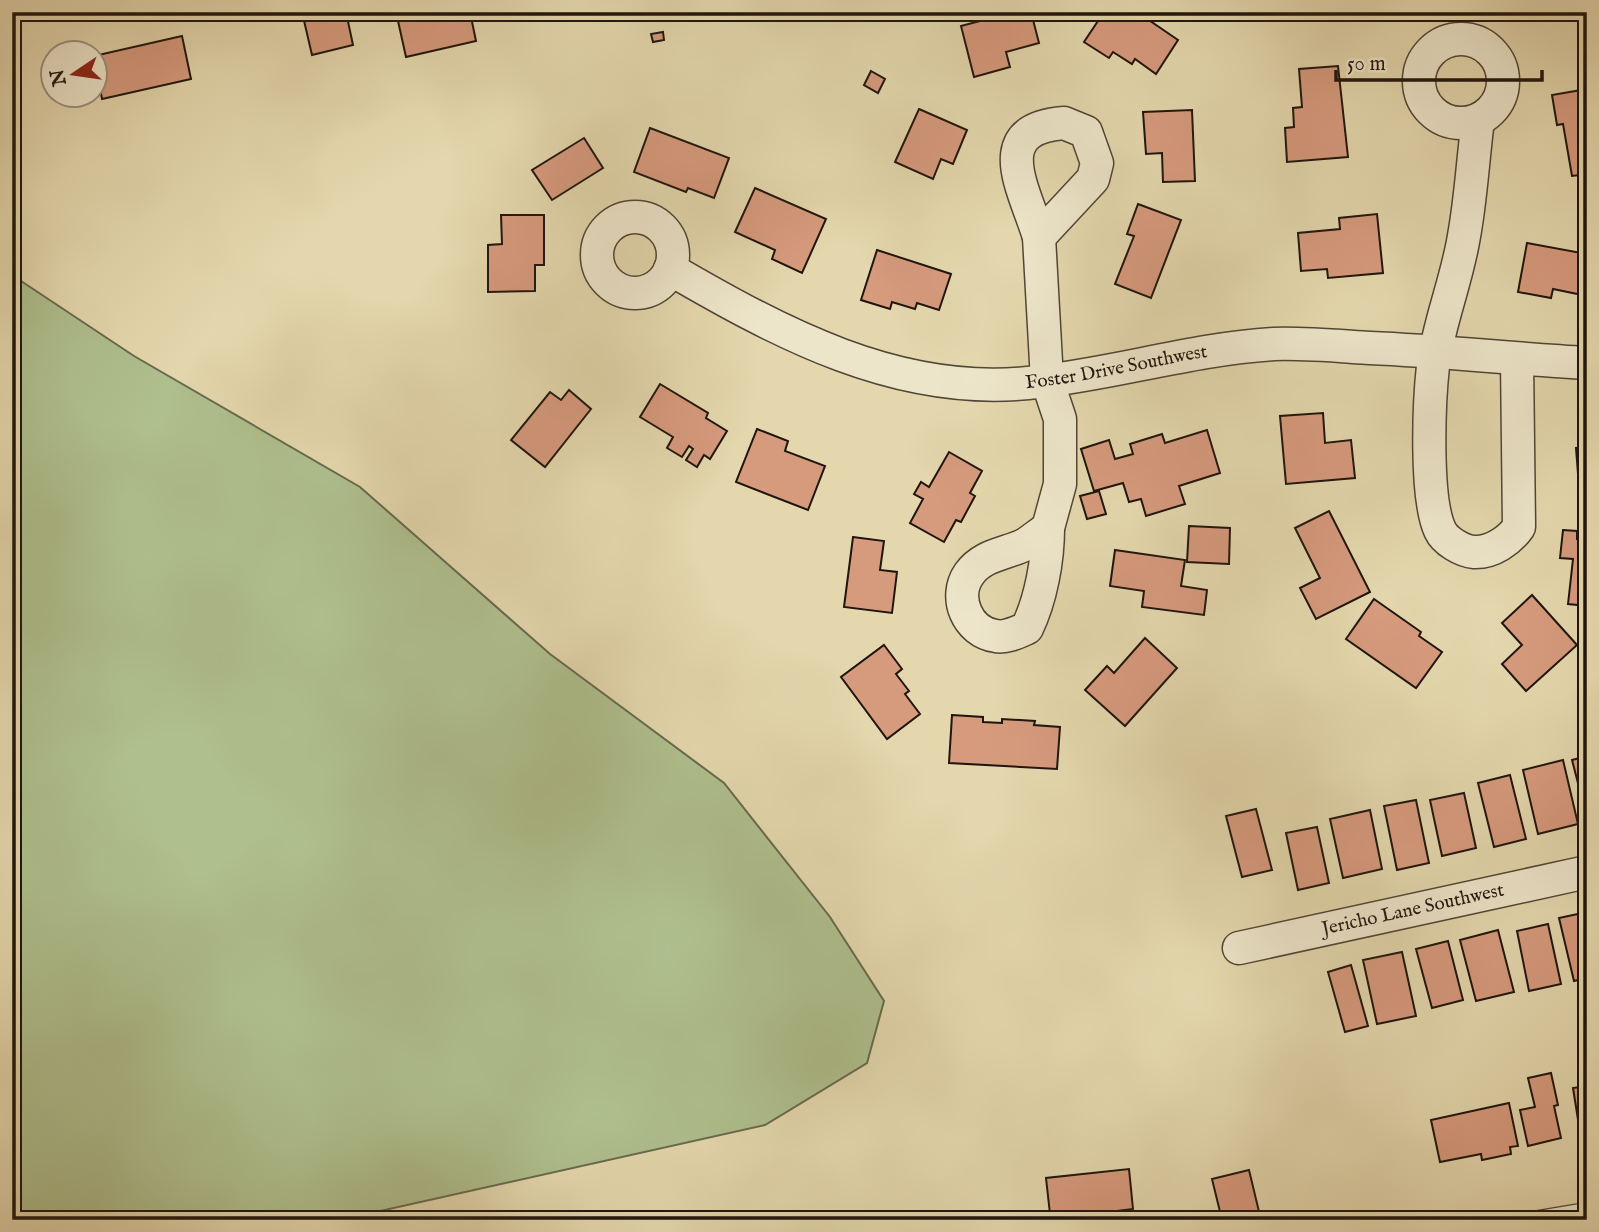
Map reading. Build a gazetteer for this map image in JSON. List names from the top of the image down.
{
  "streets": {
    "street": ["Foster Drive Southwest", "Jericho Lane Southwest"]
  },
  "scale_bar": "50 m",
  "north": "left"
}
